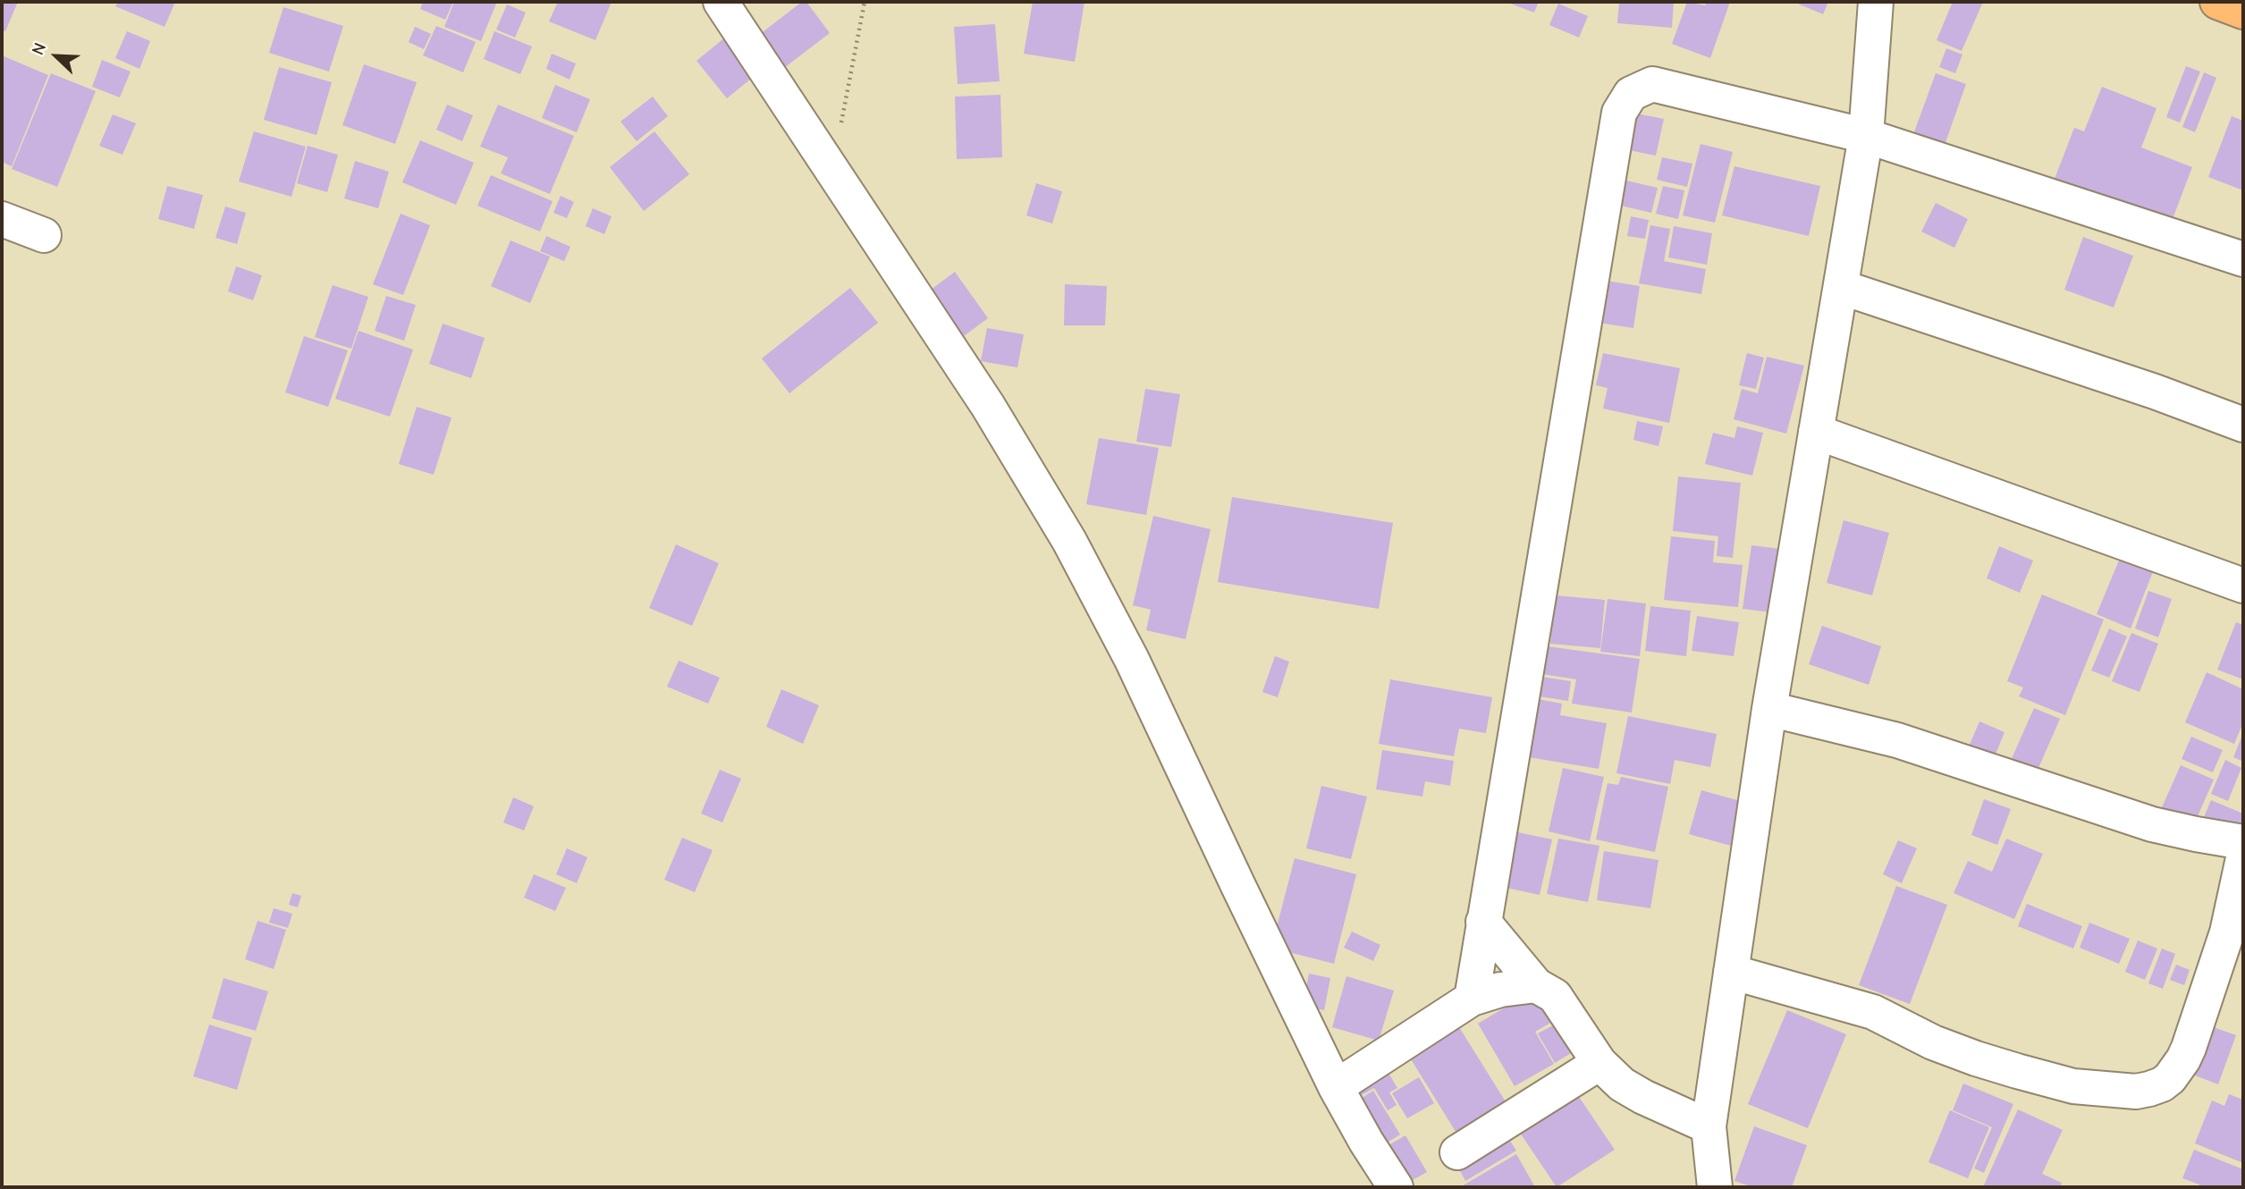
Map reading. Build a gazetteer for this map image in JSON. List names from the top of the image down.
{
  "north": "top left"
}
